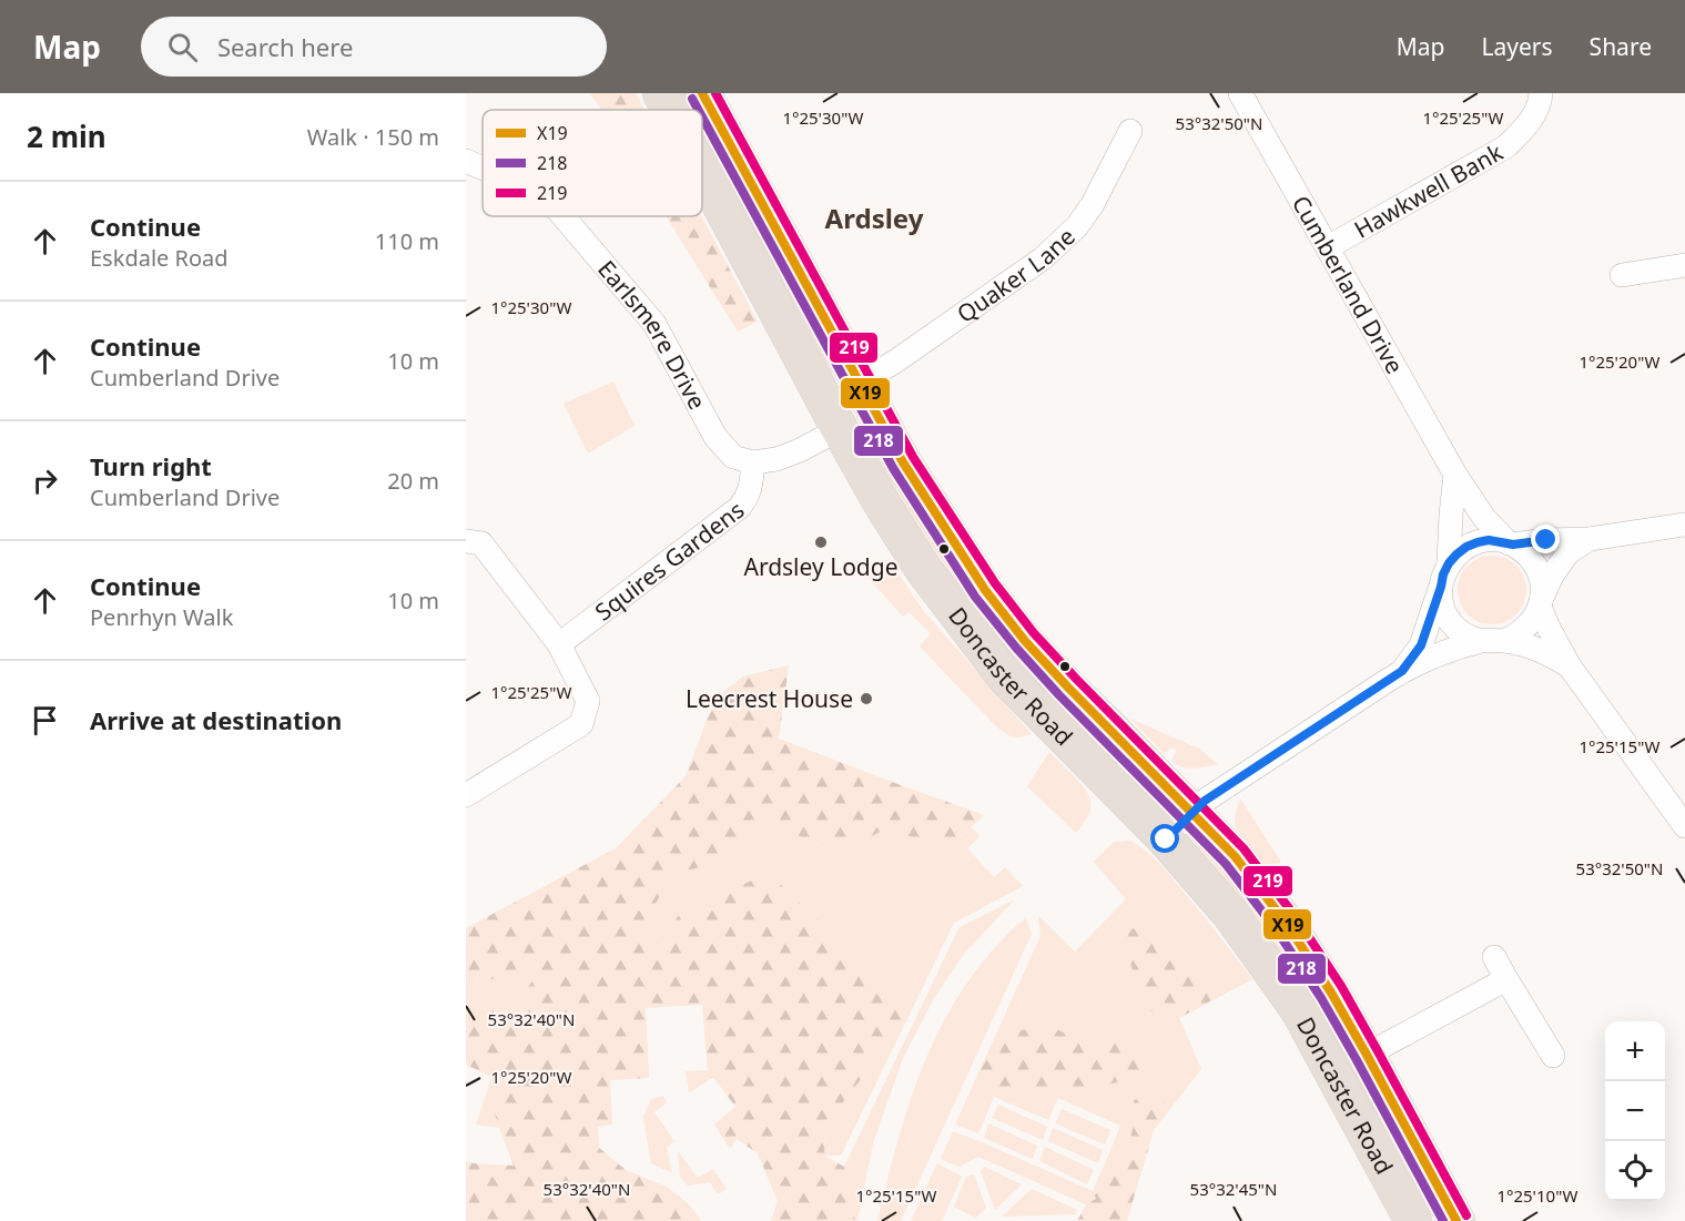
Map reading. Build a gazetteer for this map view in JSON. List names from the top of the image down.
{
  "streets": {
    "highway": ["Doncaster Road"],
    "street": [
      "Hawkwell Bank",
      "Quaker Lane",
      "Cumberland Drive",
      "Earlsmere Drive",
      "Squires Gardens"
    ]
  },
  "crossings": [
    ["Hawkwell Bank", "Cumberland Drive"],
    ["Quaker Lane", "Doncaster Road"],
    ["Earlsmere Drive", "Squires Gardens"]
  ],
  "districts": ["Ardsley"],
  "places": ["Ardsley Lodge", "Leecrest House"],
  "lines": ["transit line X19", "transit line 219", "transit line 218"],
  "legend": ["X19", "218", "219"],
  "page": {
    "header": "Map",
    "search": "Search here",
    "nav": ["Map", "Layers", "Share"],
    "heading": ["2 min", "Walk · 150 m"],
    "list": [
      ["Continue", "Eskdale Road", "110 m"],
      ["Continue", "Cumberland Drive", "10 m"],
      ["Turn right", "Cumberland Drive", "20 m"],
      ["Continue", "Penrhyn Walk", "10 m"],
      "Arrive at destination"
    ],
    "map_buttons": ["+", "−"]
  },
  "coordinates": [
    "1°25'25\"W",
    "1°25'30\"W",
    "53°32'50\"N",
    "1°25'20\"W",
    "1°25'15\"W",
    "53°32'40\"N",
    "53°32'45\"N",
    "1°25'10\"W"
  ]
}
